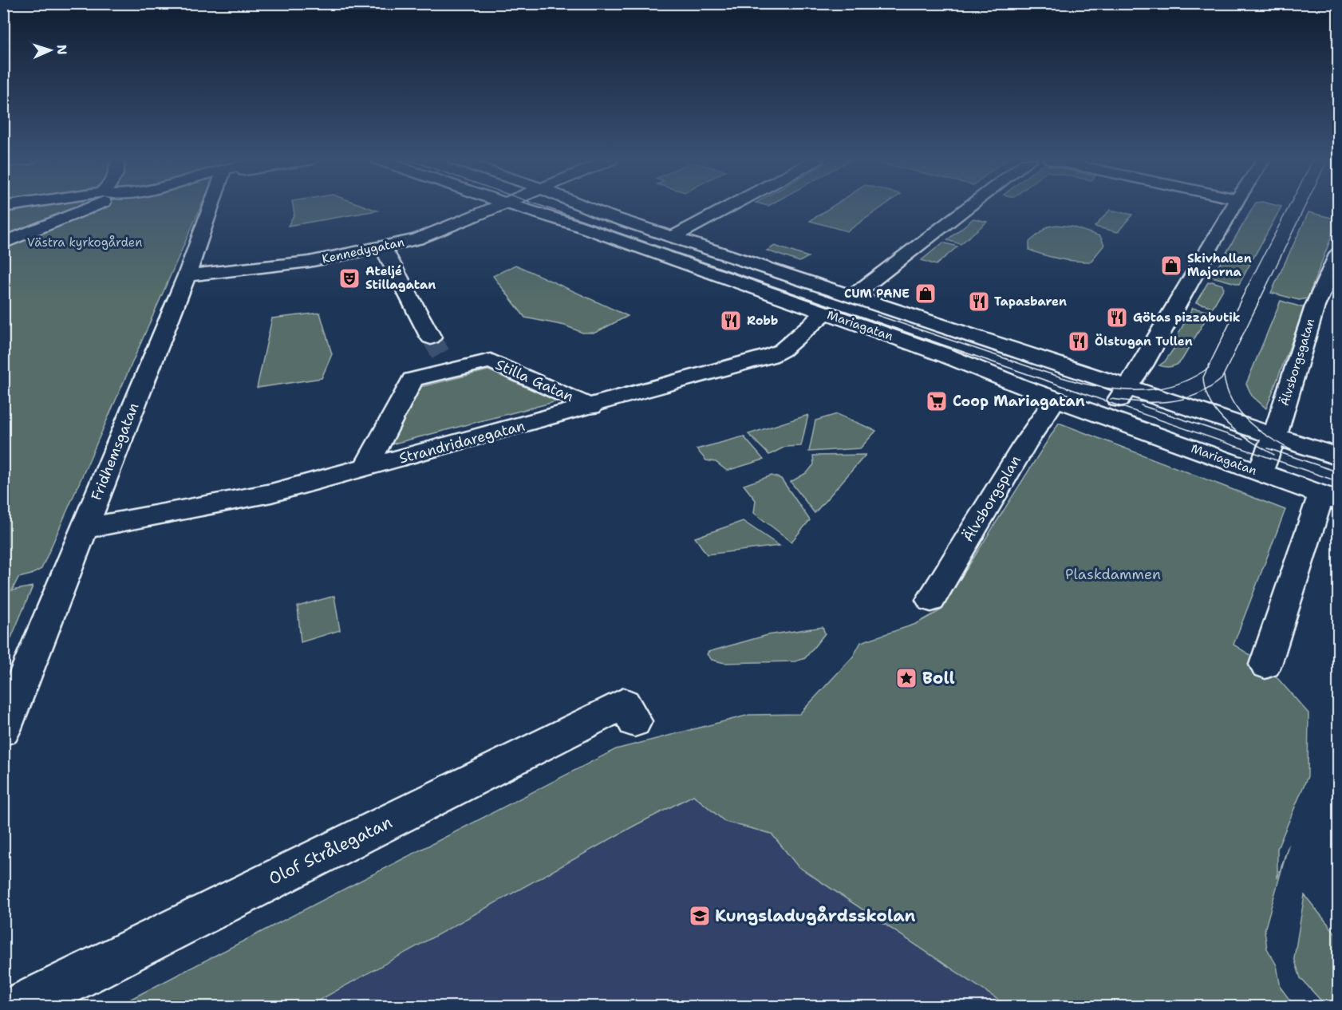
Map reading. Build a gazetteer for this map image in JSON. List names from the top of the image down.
{
  "streets": {
    "street": [
      "Kennedygatan",
      "Mariagatan",
      "Älvsborgsgatan",
      "Stilla Gatan",
      "Strandridaregatan",
      "Fridhemsgatan",
      "Älvsborgsplan",
      "Olof Strålegatan"
    ]
  },
  "crossings": [
    ["Kennedygatan", "Fridhemsgatan"],
    ["Mariagatan", "Älvsborgsgatan"],
    ["Mariagatan", "Strandridaregatan"],
    ["Mariagatan", "Älvsborgsplan"],
    ["Stilla Gatan", "Strandridaregatan"],
    ["Strandridaregatan", "Fridhemsgatan"]
  ],
  "parks": ["Västra kyrkogården", "Plaskdammen"],
  "places": {
    "shop": ["Skivhallen Majorna", "CUM PANE"],
    "theatre": ["Ateljé Stillagatan"],
    "restaurant": [
      "Tapasbaren",
      "Götas pizzabutik",
      "Robb",
      "Ölstugan Tullen"
    ],
    "supermarket": ["Coop Mariagatan"],
    "place": ["Boll"],
    "school or university": ["Kungsladugårdsskolan"]
  },
  "north": "right"
}
